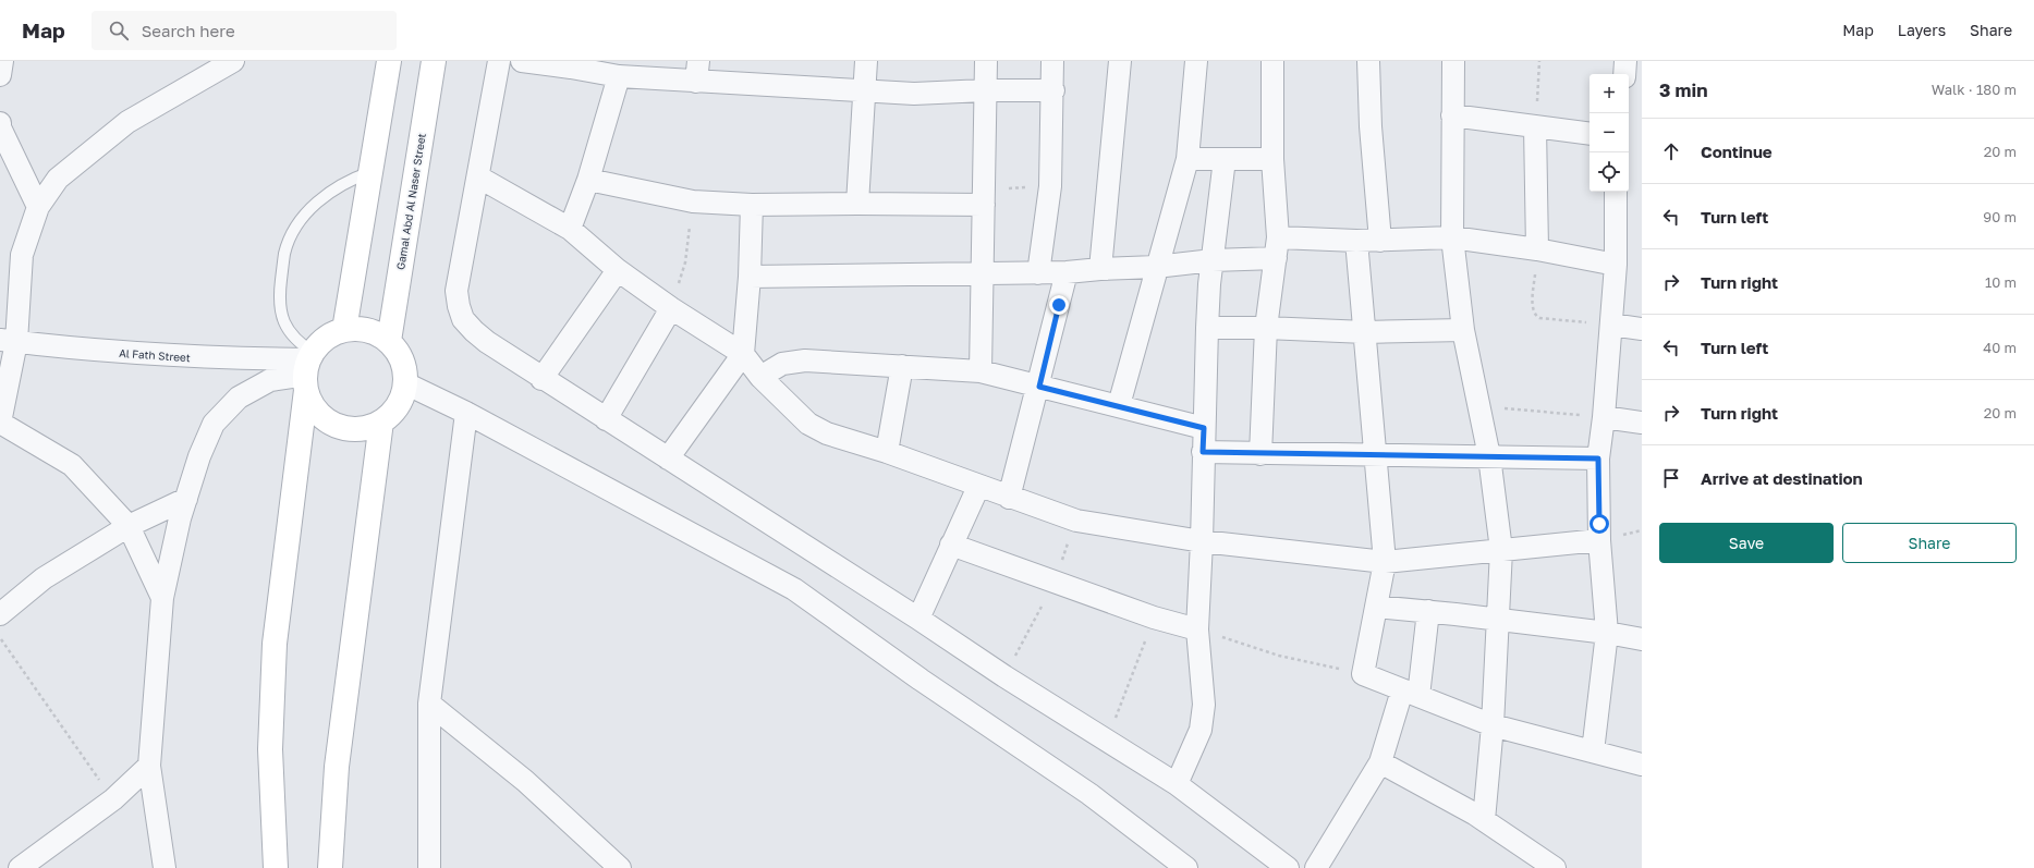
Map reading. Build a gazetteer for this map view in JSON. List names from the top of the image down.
{
  "streets": {
    "main road": ["Gamal Abd Al Naser Street"],
    "street": ["Al Fath Street"]
  },
  "crossings": [
    ["Gamal Abd Al Naser Street", "Al Fath Street"]
  ],
  "page": {
    "header": "Map",
    "search": "Search here",
    "nav": ["Map", "Layers", "Share"],
    "heading": ["3 min", "Walk · 180 m"],
    "map_buttons": ["+", "−"],
    "list": [
      ["Continue", "20 m"],
      ["Turn left", "90 m"],
      ["Turn right", "10 m"],
      ["Turn left", "40 m"],
      ["Turn right", "20 m"],
      "Arrive at destination"
    ],
    "buttons": ["Save", "Share"]
  }
}
